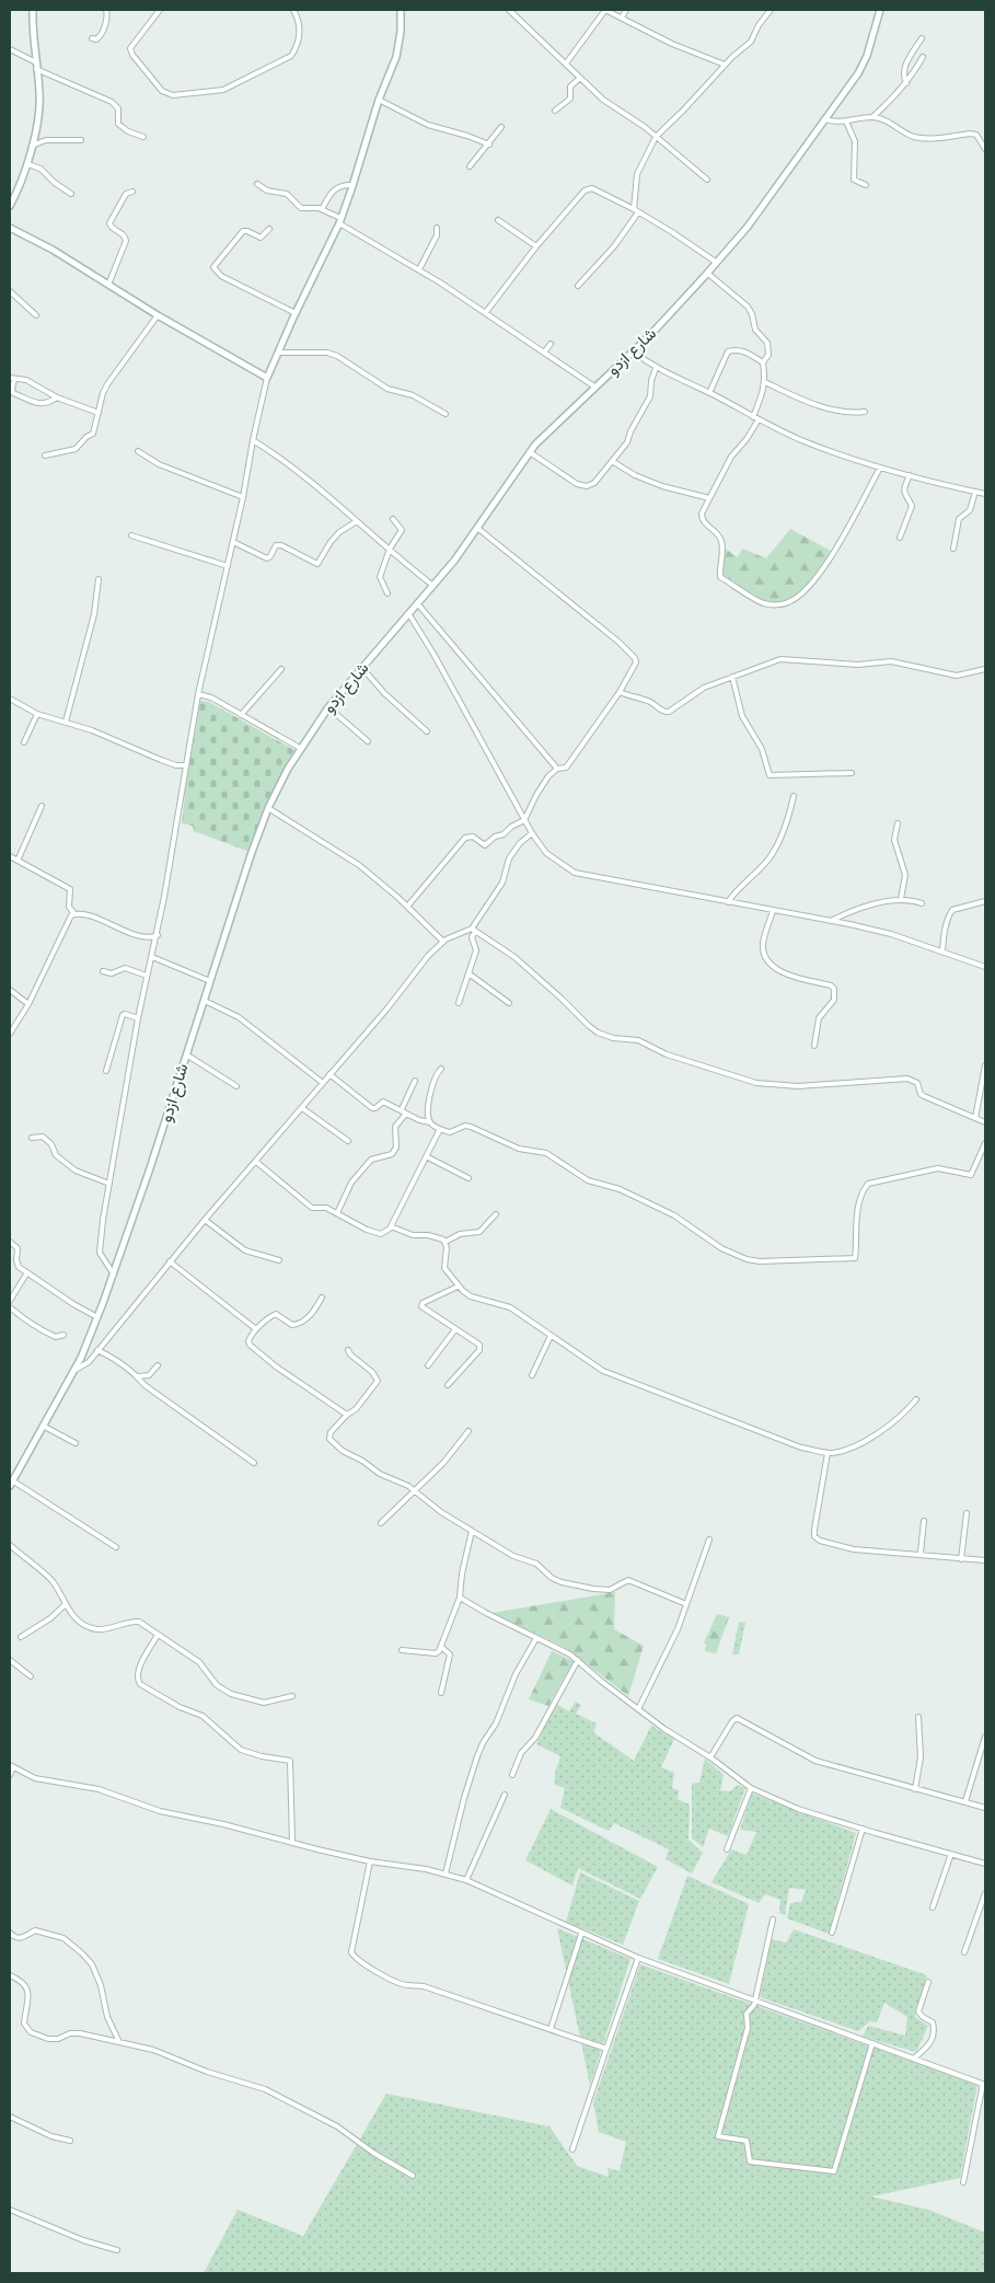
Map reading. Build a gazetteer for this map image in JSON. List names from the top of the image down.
{
  "streets": {
    "street": ["شارع ازدو"]
  }
}
